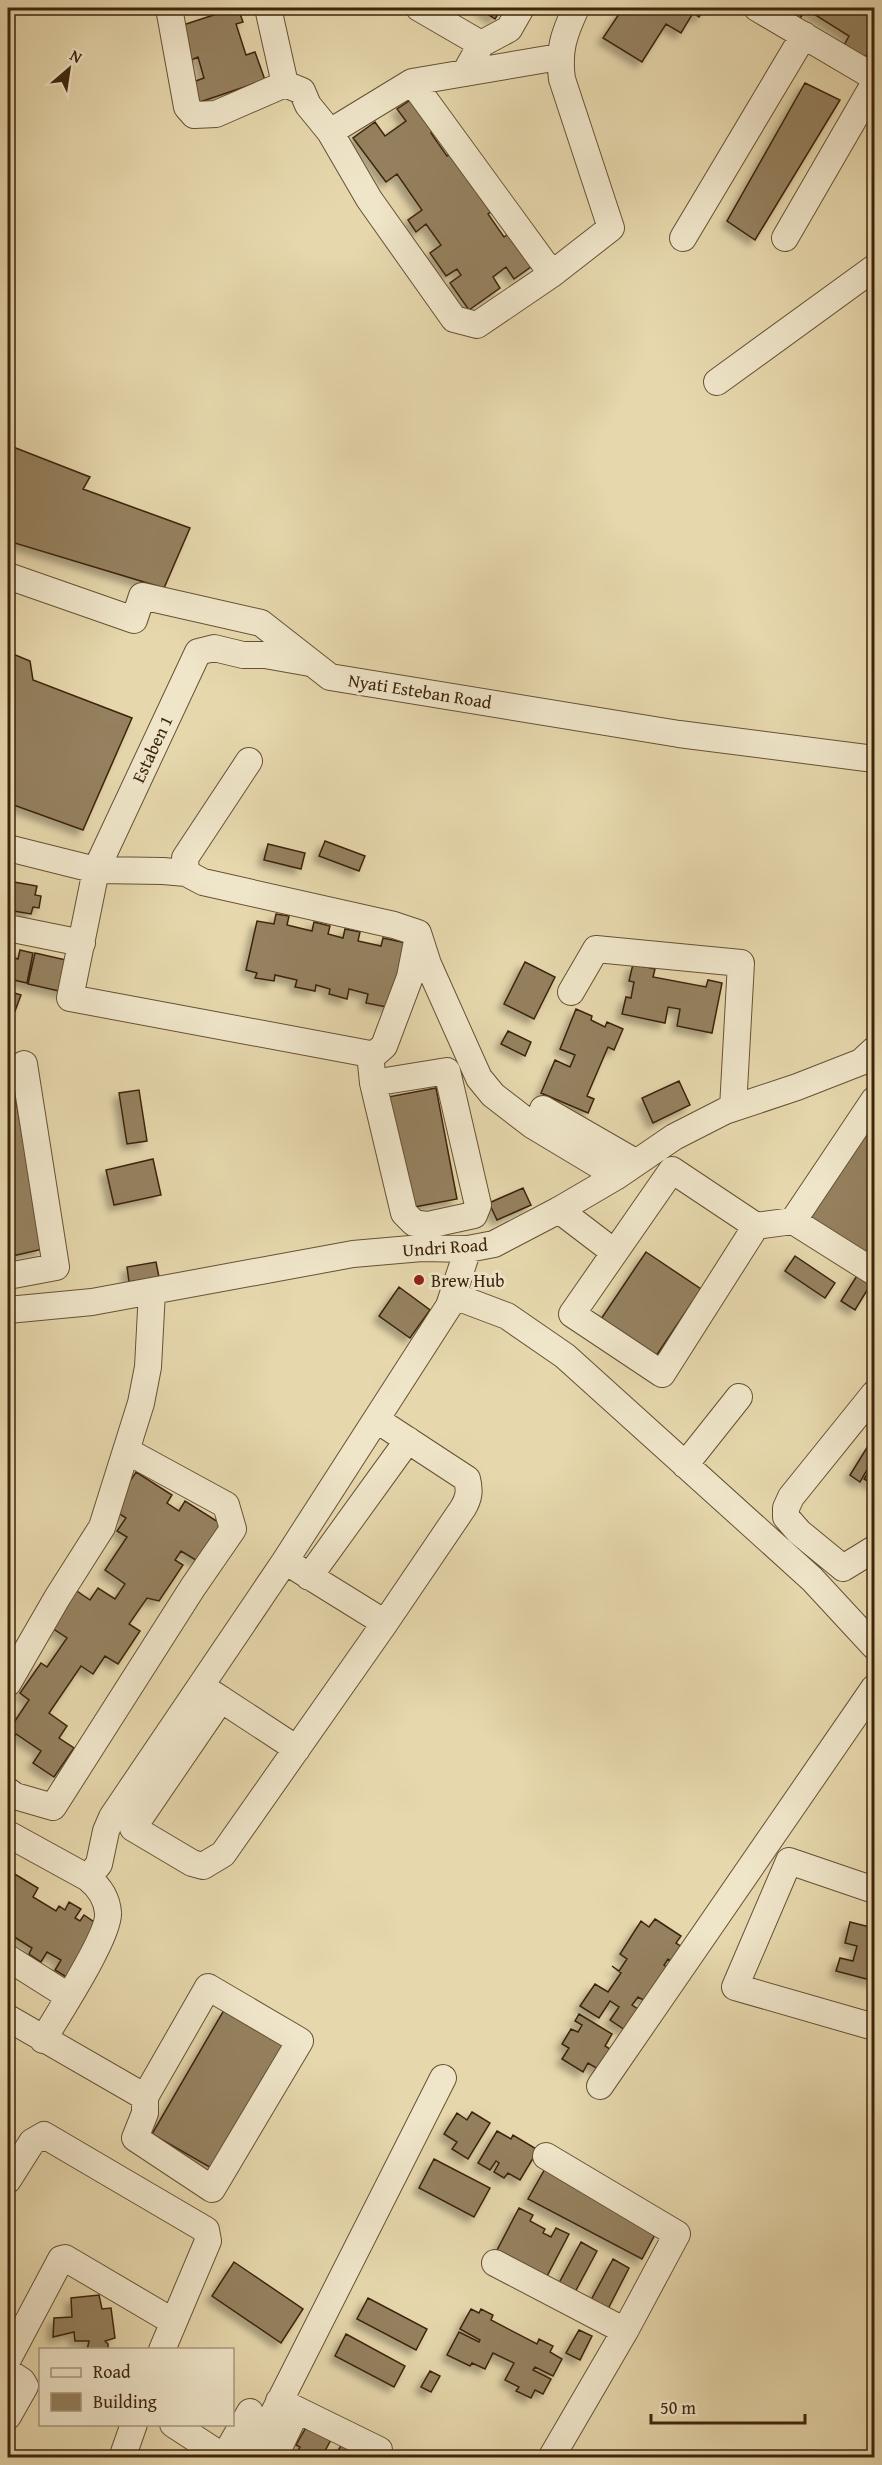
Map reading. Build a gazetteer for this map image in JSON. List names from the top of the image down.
{
  "streets": {
    "street": ["Nyati Esteban Road", "Estaben 1", "Undri Road"]
  },
  "crossings": [
    ["Nyati Esteban Road", "Estaben 1"]
  ],
  "places": ["Brew Hub"],
  "legend": ["Road", "Building"],
  "scale_bar": "50 m",
  "north": "top right"
}
